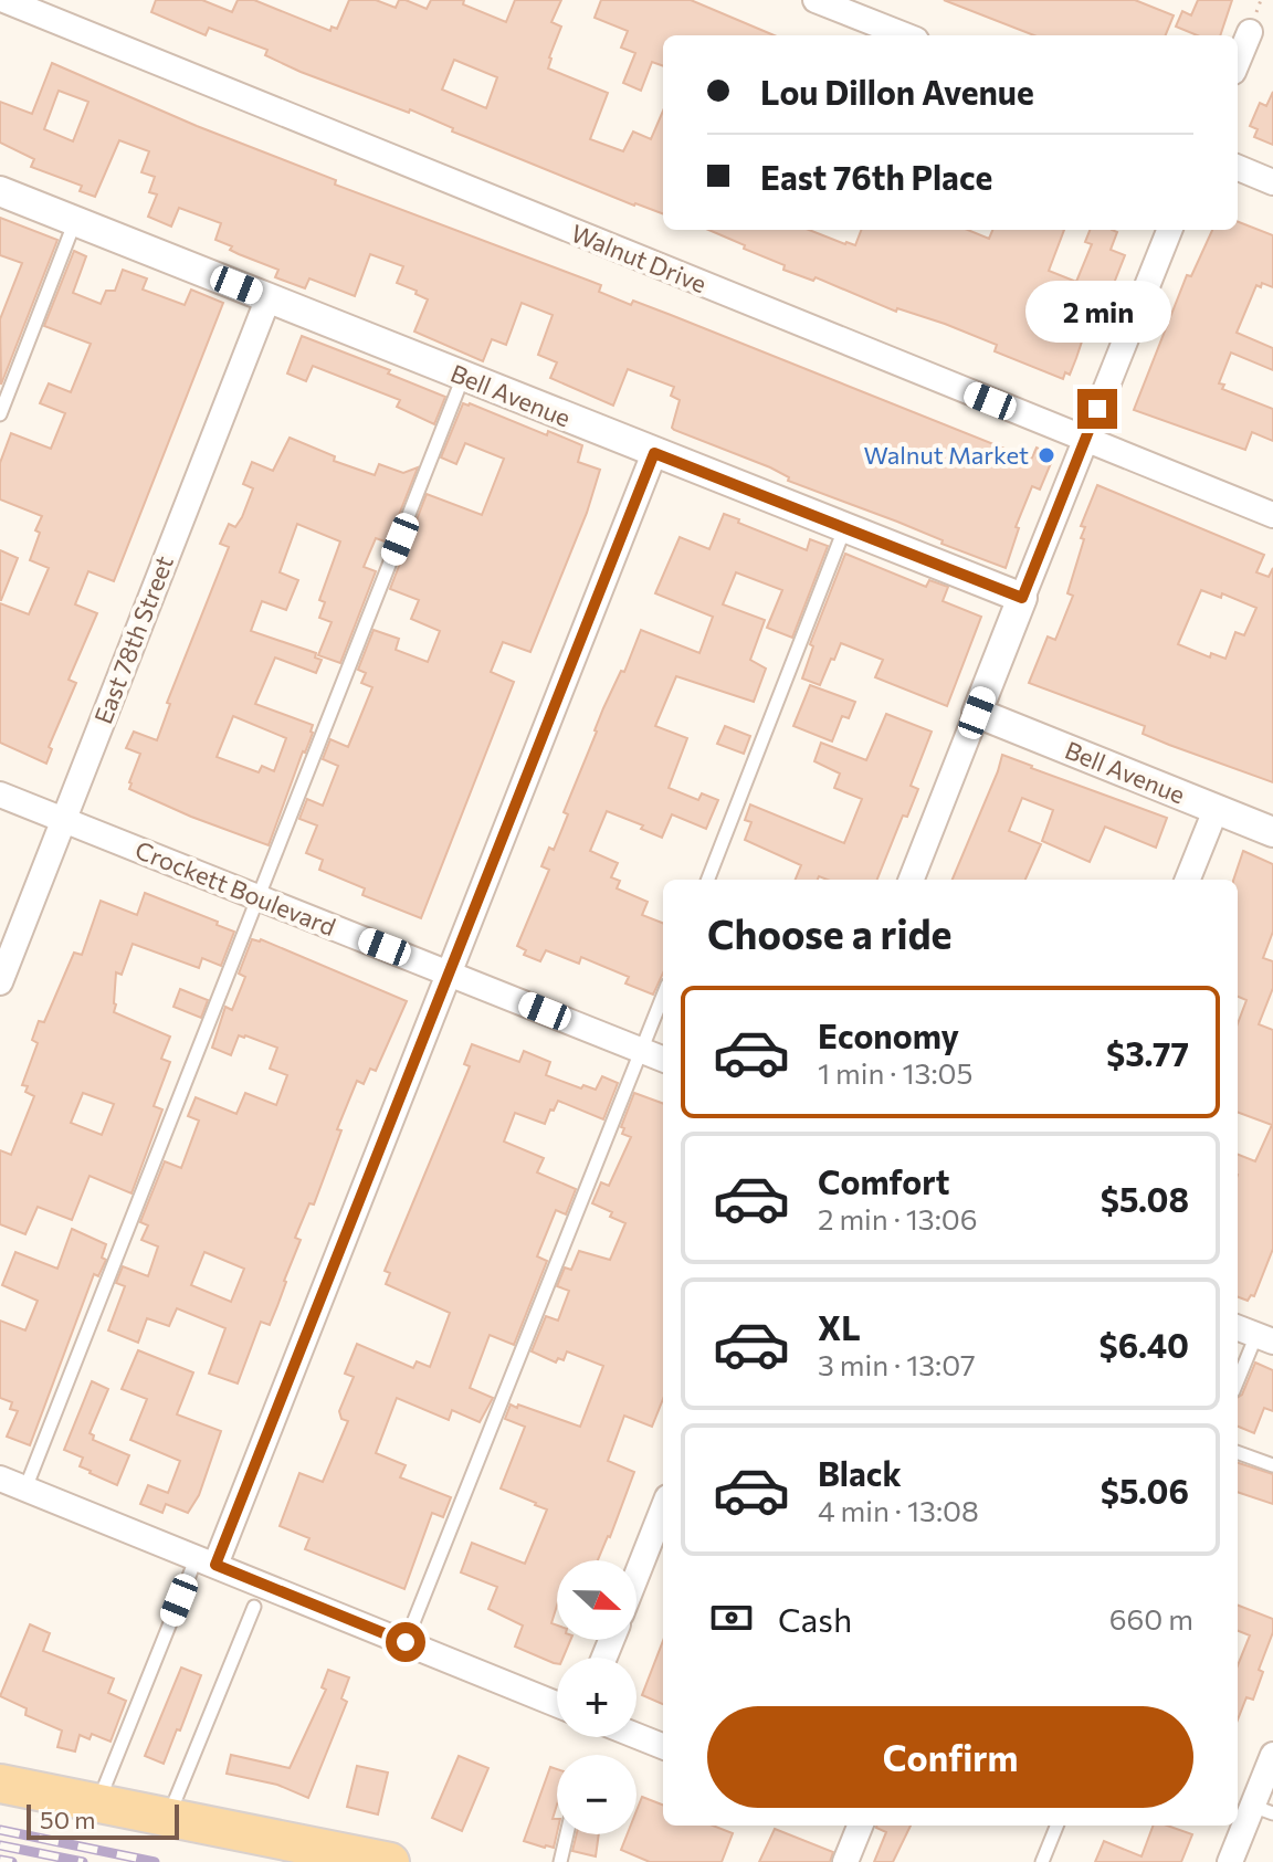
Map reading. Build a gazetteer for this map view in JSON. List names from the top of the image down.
{
  "streets": {
    "street": [
      "Walnut Drive",
      "Bell Avenue",
      "East 78th Street",
      "Crockett Boulevard"
    ]
  },
  "crossings": [
    ["Bell Avenue", "East 78th Street"],
    ["East 78th Street", "Crockett Boulevard"]
  ],
  "places": ["Walnut Market"],
  "scale_bar": "50 m",
  "north": "right",
  "page": {
    "banner": ["Lou Dillon Avenue", "East 76th Place"],
    "bubble": "2 min",
    "heading": "Choose a ride",
    "list": [
      {
        "name": "Economy",
        "note": "1 min · 13:05",
        "value": "$3.77"
      },
      {
        "name": "Comfort",
        "note": "2 min · 13:06",
        "value": "$5.08"
      },
      {
        "name": "XL",
        "note": "3 min · 13:07",
        "value": "$6.40"
      },
      {
        "name": "Black",
        "note": "4 min · 13:08",
        "value": "$5.06"
      }
    ],
    "map_buttons": ["+", "−"],
    "pay": ["Cash", "660 m"],
    "buttons": "Confirm",
    "scale": "50 m"
  }
}
